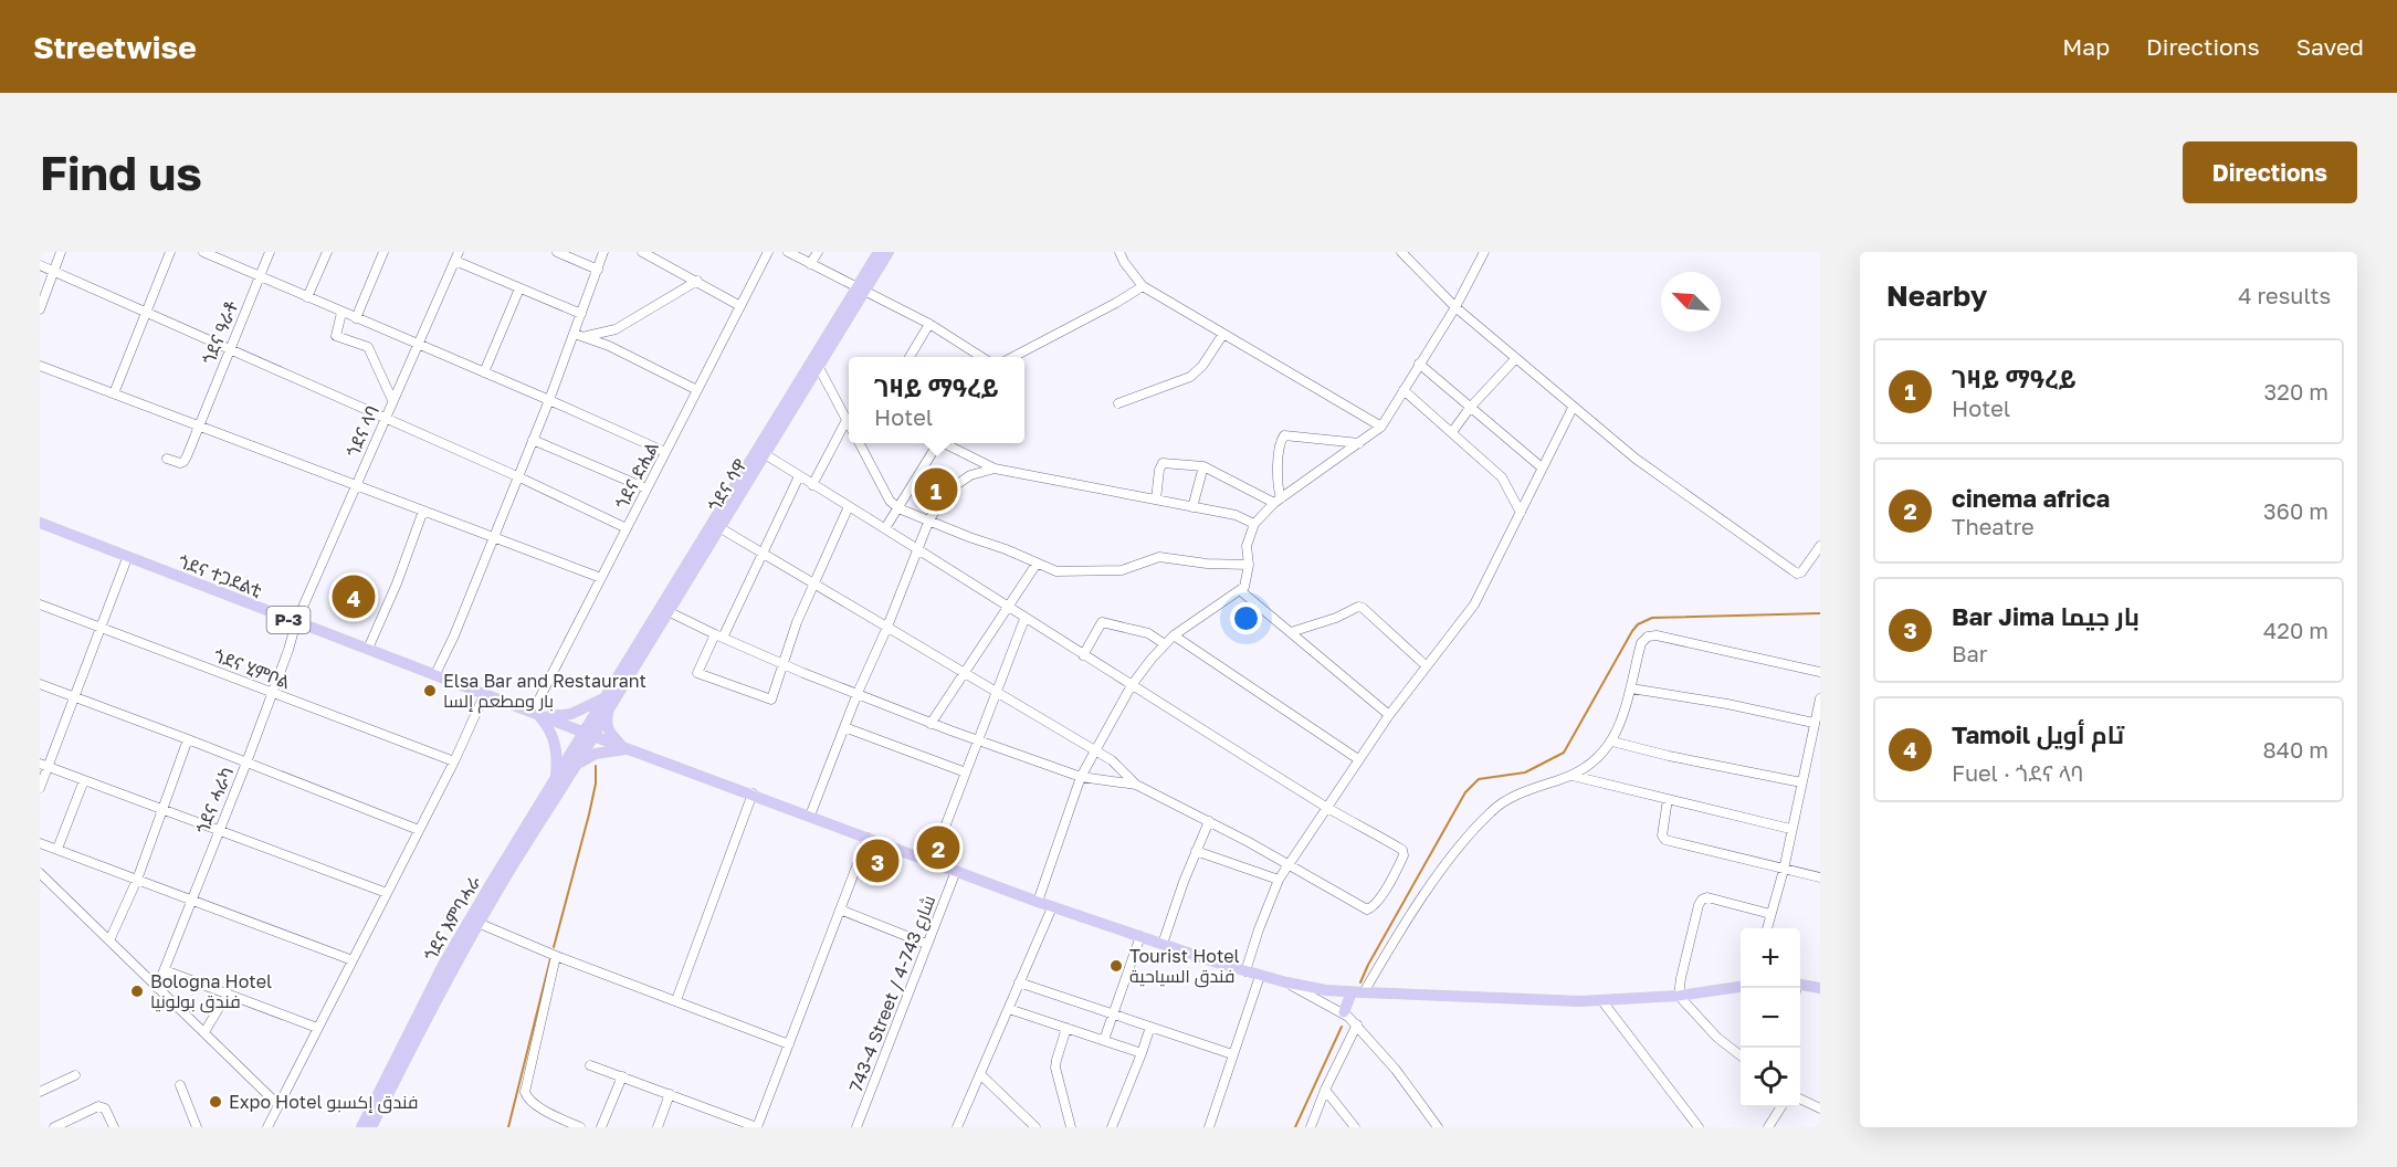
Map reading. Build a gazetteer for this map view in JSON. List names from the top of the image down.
{
  "streets": {
    "main road": [
      "ጎደና ሳዋ",
      "ጎደና ተጋደልቲ",
      "P-3",
      "ጎደና እምባሓራ"
    ],
    "street": [
      "ጎደና ዓራቶ",
      "ጎደና ላባ",
      "ጎደና ድሒል",
      "ጎደና ሂምቦል",
      "ጎደና ሓራካ",
      "743-4 Street / شارع 743-4"
    ]
  },
  "crossings": [
    ["ጎደና ላባ", "ጎደና ተጋደልቲ"],
    ["ጎደና ላባ", "ጎደና ሓራካ"],
    ["ጎደና ድሒል", "ጎደና ተጋደልቲ"],
    ["ጎደና ድሒል", "P-3"],
    ["ጎደና ሳዋ", "P-3"],
    ["ጎደና ሳዋ", "ጎደና እምባሓራ"],
    ["ጎደና ተጋደልቲ", "P-3"],
    ["ጎደና ተጋደልቲ", "ጎደና ሓራካ"],
    ["P-3", "ጎደና እምባሓራ"],
    ["P-3", "743-4 Street / شارع 743-4"],
    ["ጎደና ሂምቦል", "ጎደና ሓራካ"]
  ],
  "places": [
    "Elsa Bar and Restaurant بار ومطعم إلسا",
    "Tourist Hotel فندق السياحية",
    "Bologna Hotel فندق بولونيا",
    "Expo Hotel فندق إكسبو"
  ],
  "north": "top left",
  "page": {
    "header": "Streetwise",
    "nav": ["Map", "Directions", "Saved"],
    "buttons": "Directions",
    "title": "Find us",
    "heading": ["Nearby", "4 results"],
    "list": [
      {
        "mark": "1",
        "name": "ገዛይ ማዓረይ",
        "note": "Hotel",
        "value": "320 m"
      },
      {
        "mark": "2",
        "name": "cinema africa",
        "note": "Theatre",
        "value": "360 m"
      },
      {
        "mark": "3",
        "name": "Bar Jima بار جيما",
        "note": "Bar",
        "value": "420 m"
      },
      {
        "mark": "4",
        "name": "Tamoil تام أويل",
        "note": "Fuel · ጎደና ላባ",
        "value": "840 m"
      }
    ],
    "popup": ["ገዛይ ማዓረይ", "Hotel"],
    "pins": [
      "1",
      "4",
      "2",
      "3"
    ],
    "map_buttons": ["+", "−"]
  }
}
